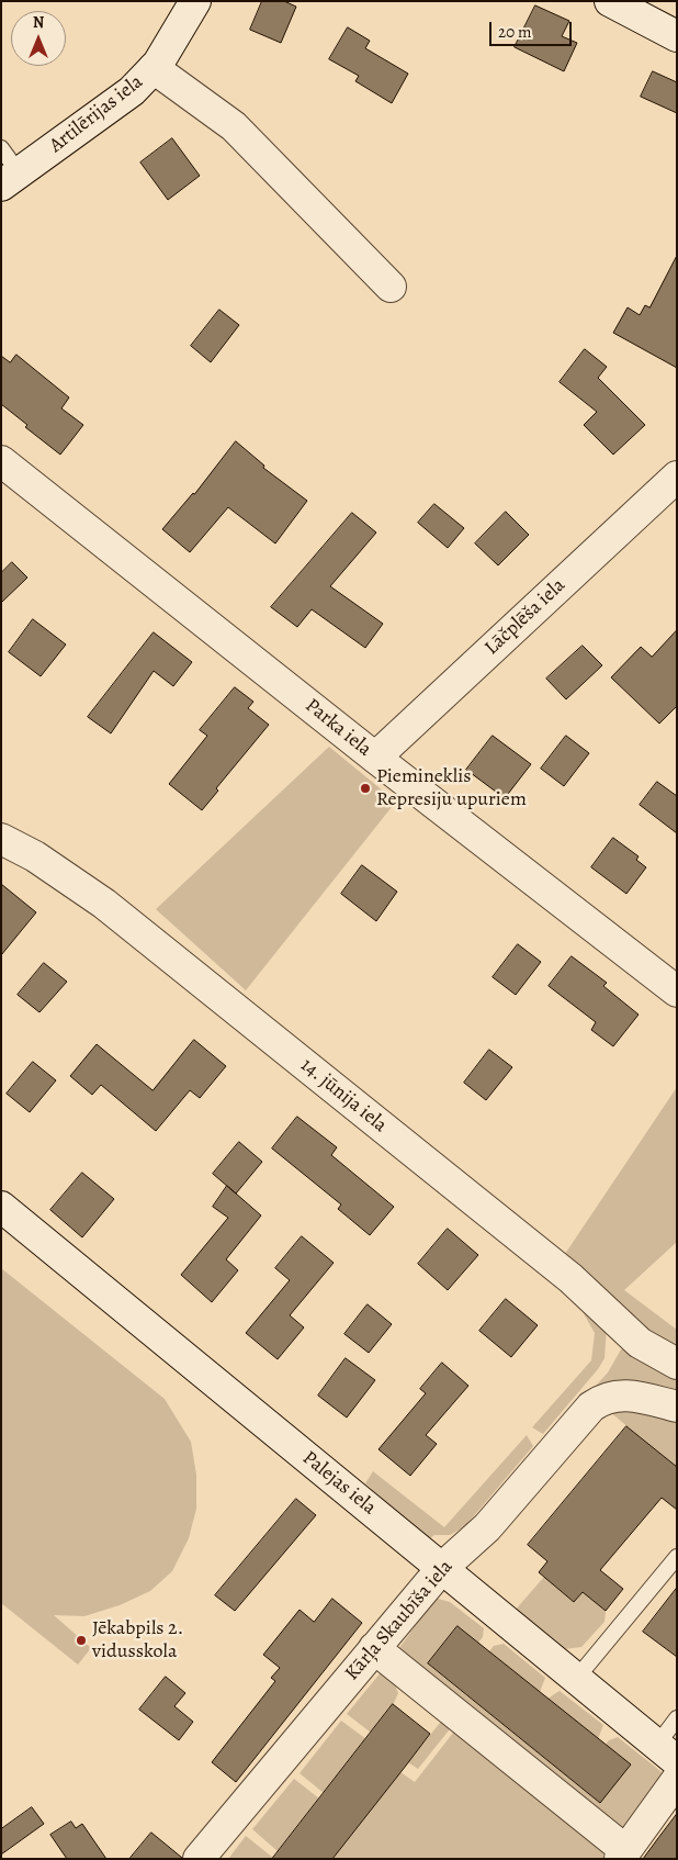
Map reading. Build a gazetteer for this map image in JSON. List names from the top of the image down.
{
  "streets": {
    "street": [
      "Artilērijas iela",
      "Lāčplēša iela",
      "Parka iela",
      "14. jūnija iela",
      "Palejas iela",
      "Kārļa Skaubīša iela"
    ]
  },
  "crossings": [
    ["Lāčplēša iela", "Parka iela"],
    ["Palejas iela", "Kārļa Skaubīša iela"]
  ],
  "places": ["Piemineklis Represiju upuriem", "Jēkabpils 2. vidusskola"],
  "scale_bar": "20 m",
  "north": "top"
}
